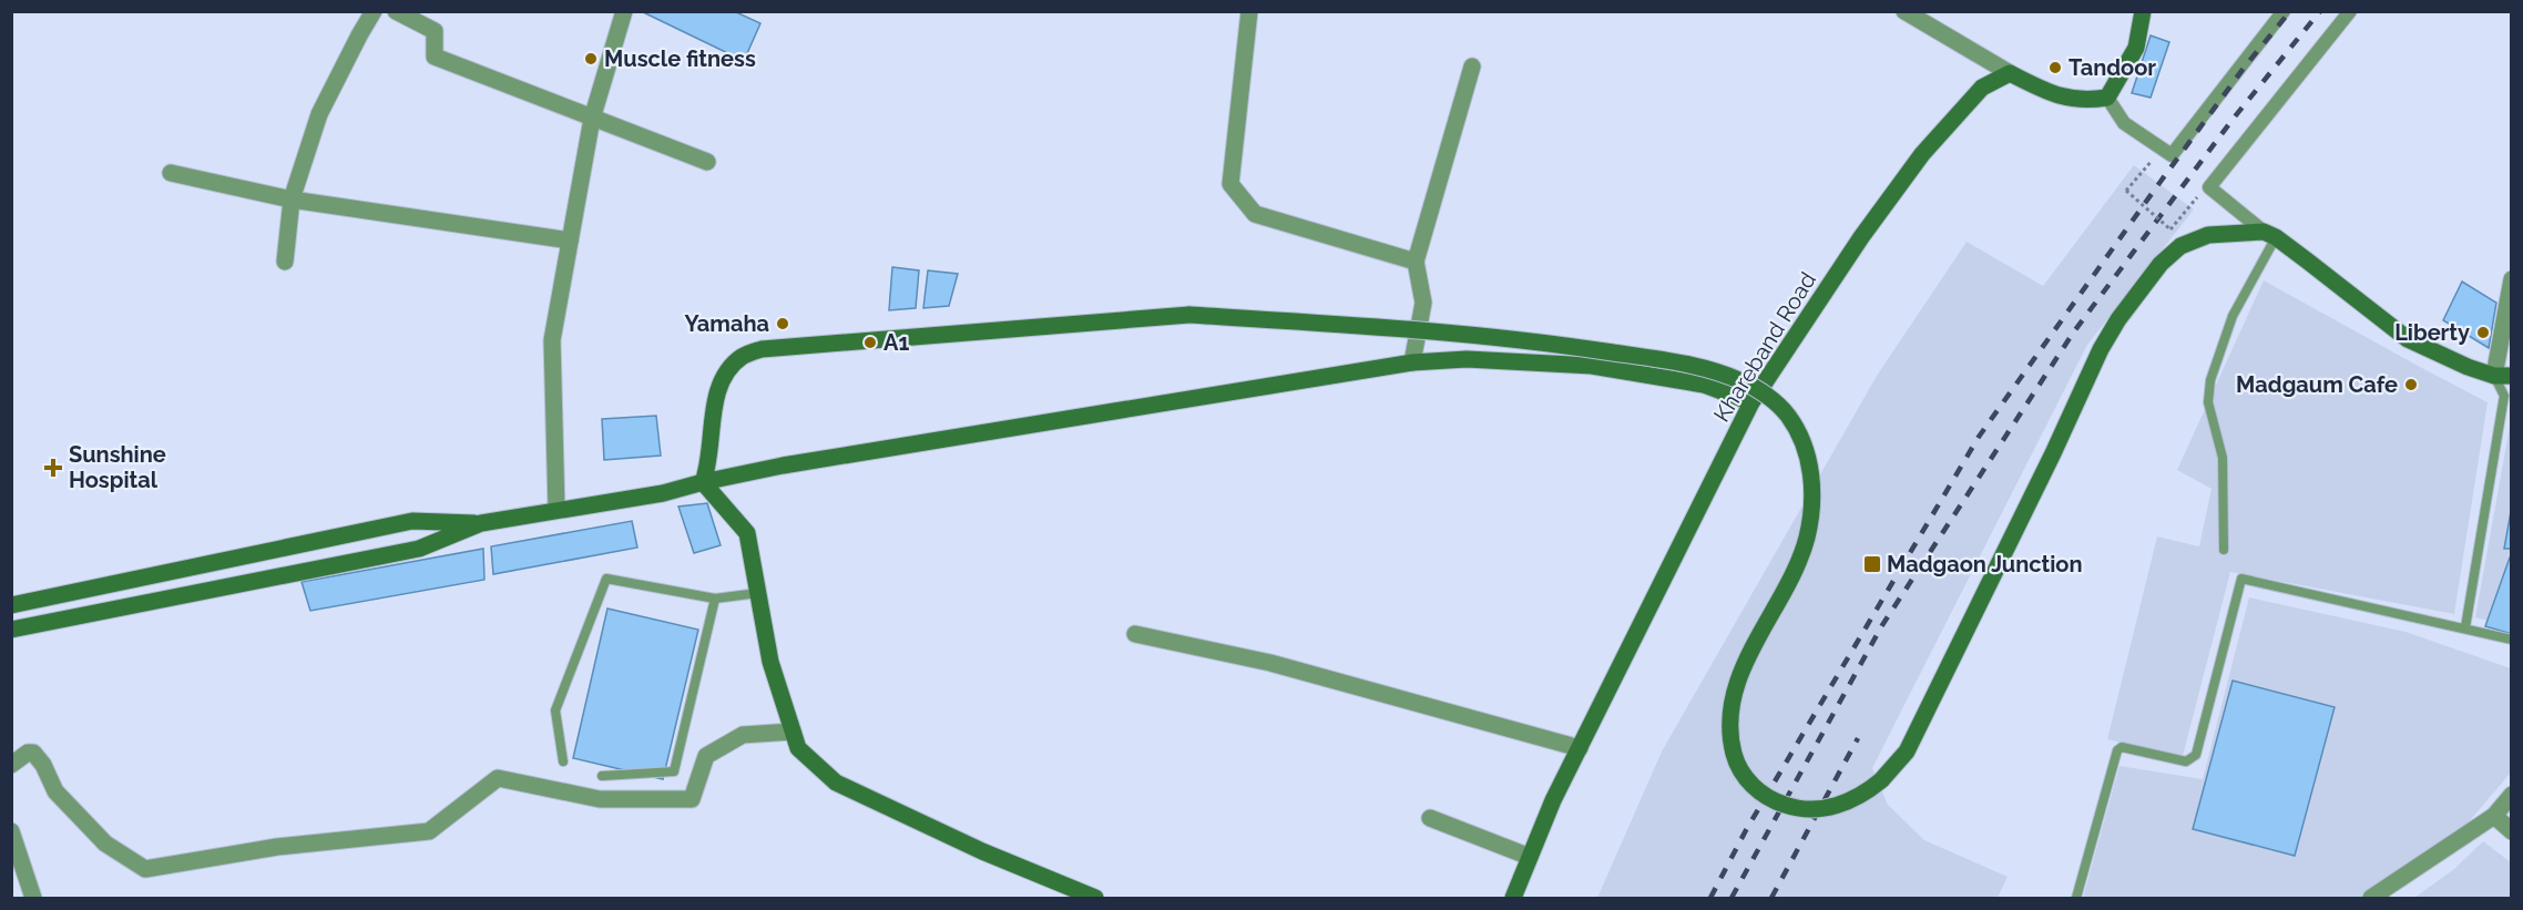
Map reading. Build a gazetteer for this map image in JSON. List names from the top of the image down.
{
  "streets": {
    "main road": ["Khareband Road"]
  },
  "places": {
    "other": [
      "Muscle fitness",
      "Tandoor",
      "Yamaha",
      "Liberty",
      "A1",
      "Madgaum Cafe"
    ],
    "health": ["Sunshine Hospital"],
    "transit": ["Madgaon Junction"]
  }
}
